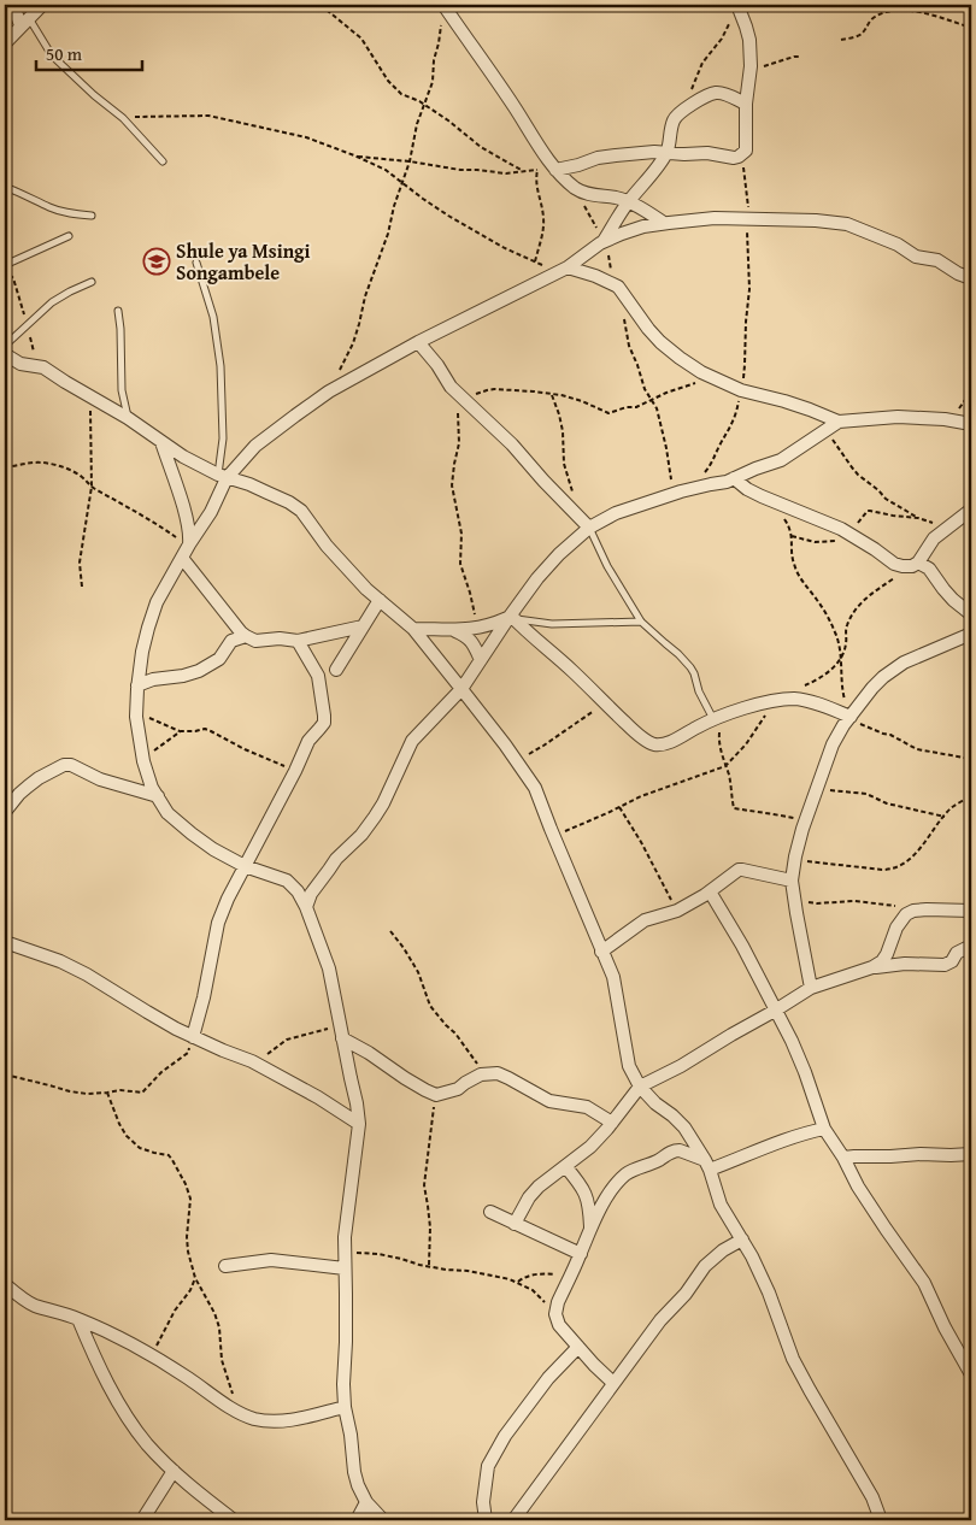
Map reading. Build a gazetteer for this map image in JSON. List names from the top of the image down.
{
  "places": {
    "school or university": ["Shule ya Msingi Songambele"]
  },
  "scale_bar": "50 m"
}
